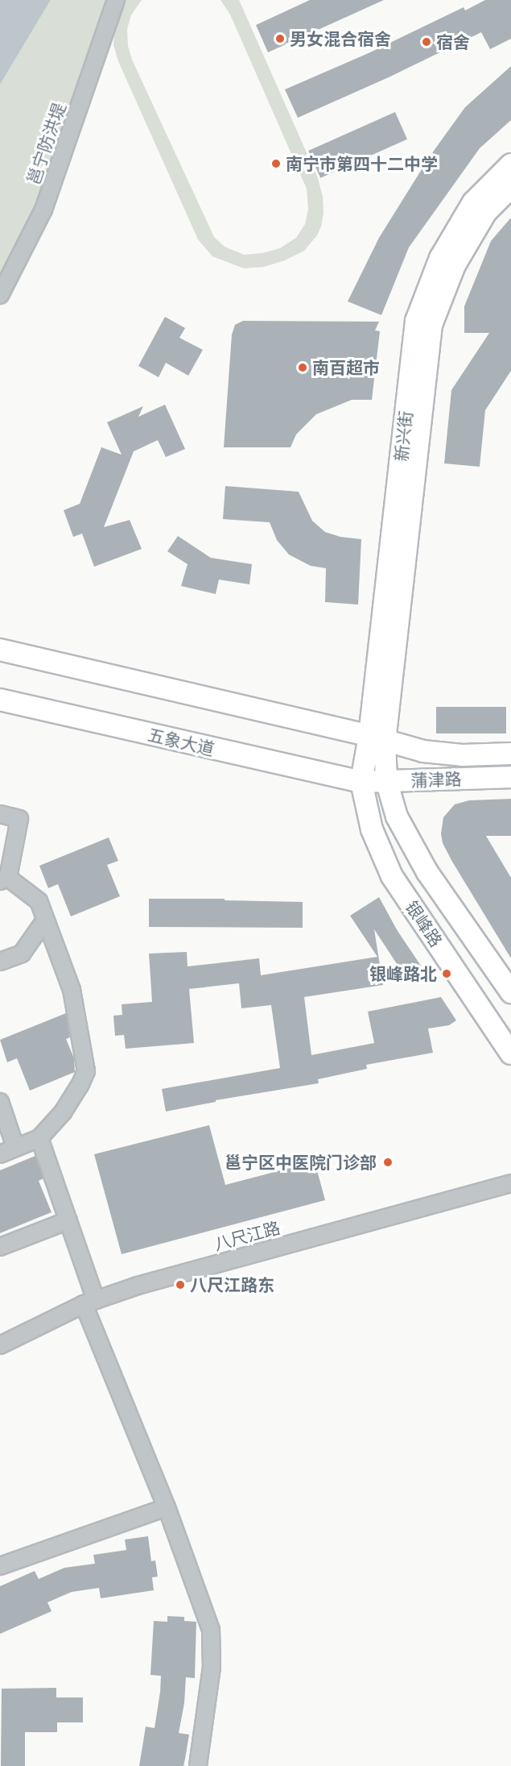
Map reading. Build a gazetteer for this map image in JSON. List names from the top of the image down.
{
  "streets": {
    "main road": [
      "新兴街",
      "五象大道",
      "蒲津路",
      "银峰路"
    ],
    "street": ["邕宁防洪堤", "八尺江路"]
  },
  "crossings": [
    ["新兴街", "蒲津路"],
    ["新兴街", "银峰路"],
    ["五象大道", "蒲津路"],
    ["五象大道", "银峰路"],
    ["蒲津路", "银峰路"]
  ],
  "places": [
    "男女混合宿舍",
    "宿舍",
    "南宁市第四十二中学",
    "南百超市",
    "银峰路北",
    "邕宁区中医院门诊部",
    "八尺江路东"
  ]
}
